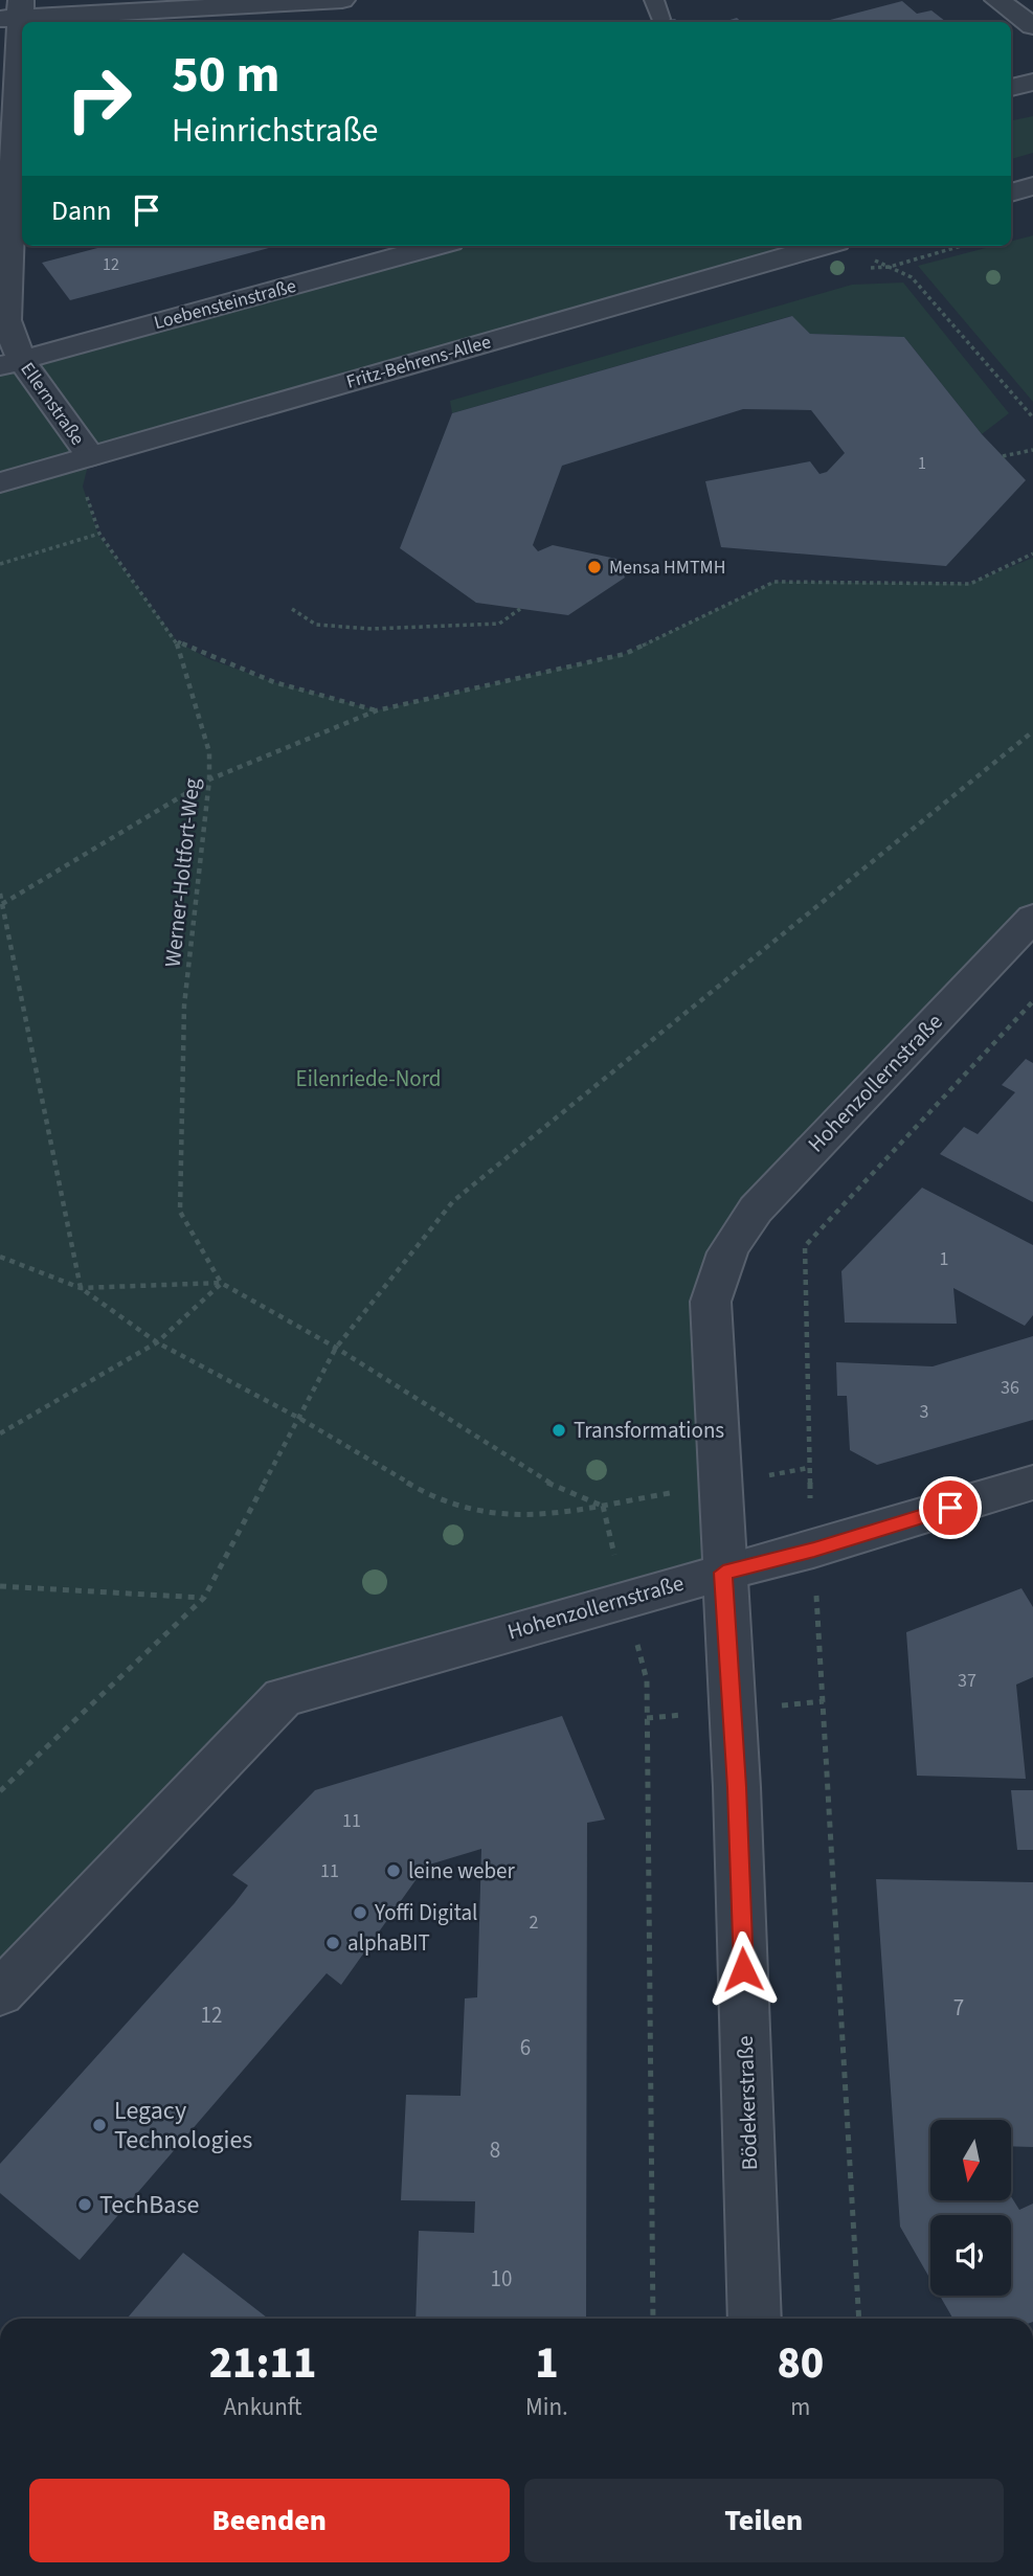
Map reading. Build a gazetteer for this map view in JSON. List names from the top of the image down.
{
  "streets": {
    "street": [
      "Loebensteinstraße",
      "Fritz-Behrens-Allee",
      "Ellernstraße",
      "Hohenzollernstraße",
      "Bödekerstraße"
    ],
    "path": ["Werner-Holtfort-Weg"]
  },
  "crossings": [
    ["Loebensteinstraße", "Ellernstraße"],
    ["Fritz-Behrens-Allee", "Ellernstraße"],
    ["Hohenzollernstraße", "Bödekerstraße"]
  ],
  "parks": ["Eilenriede-Nord"],
  "places": [
    "Mensa HMTMH",
    "Transformations",
    "leine weber",
    "Yoffi Digital",
    "alphaBIT",
    "Legacy Technologies",
    "TechBase"
  ],
  "house_numbers": [
    "12",
    "1",
    "1",
    "36",
    "3",
    "37",
    "11",
    "11",
    "2",
    "7",
    "12",
    "6",
    "8",
    "10"
  ],
  "north": "bottom",
  "page": {
    "turn": ["50 m", "Heinrichstraße"],
    "then": "Dann",
    "eta": [
      "21:11",
      "Ankunft",
      "1",
      "Min.",
      "80",
      "m"
    ],
    "buttons": ["Beenden", "Teilen"]
  }
}
